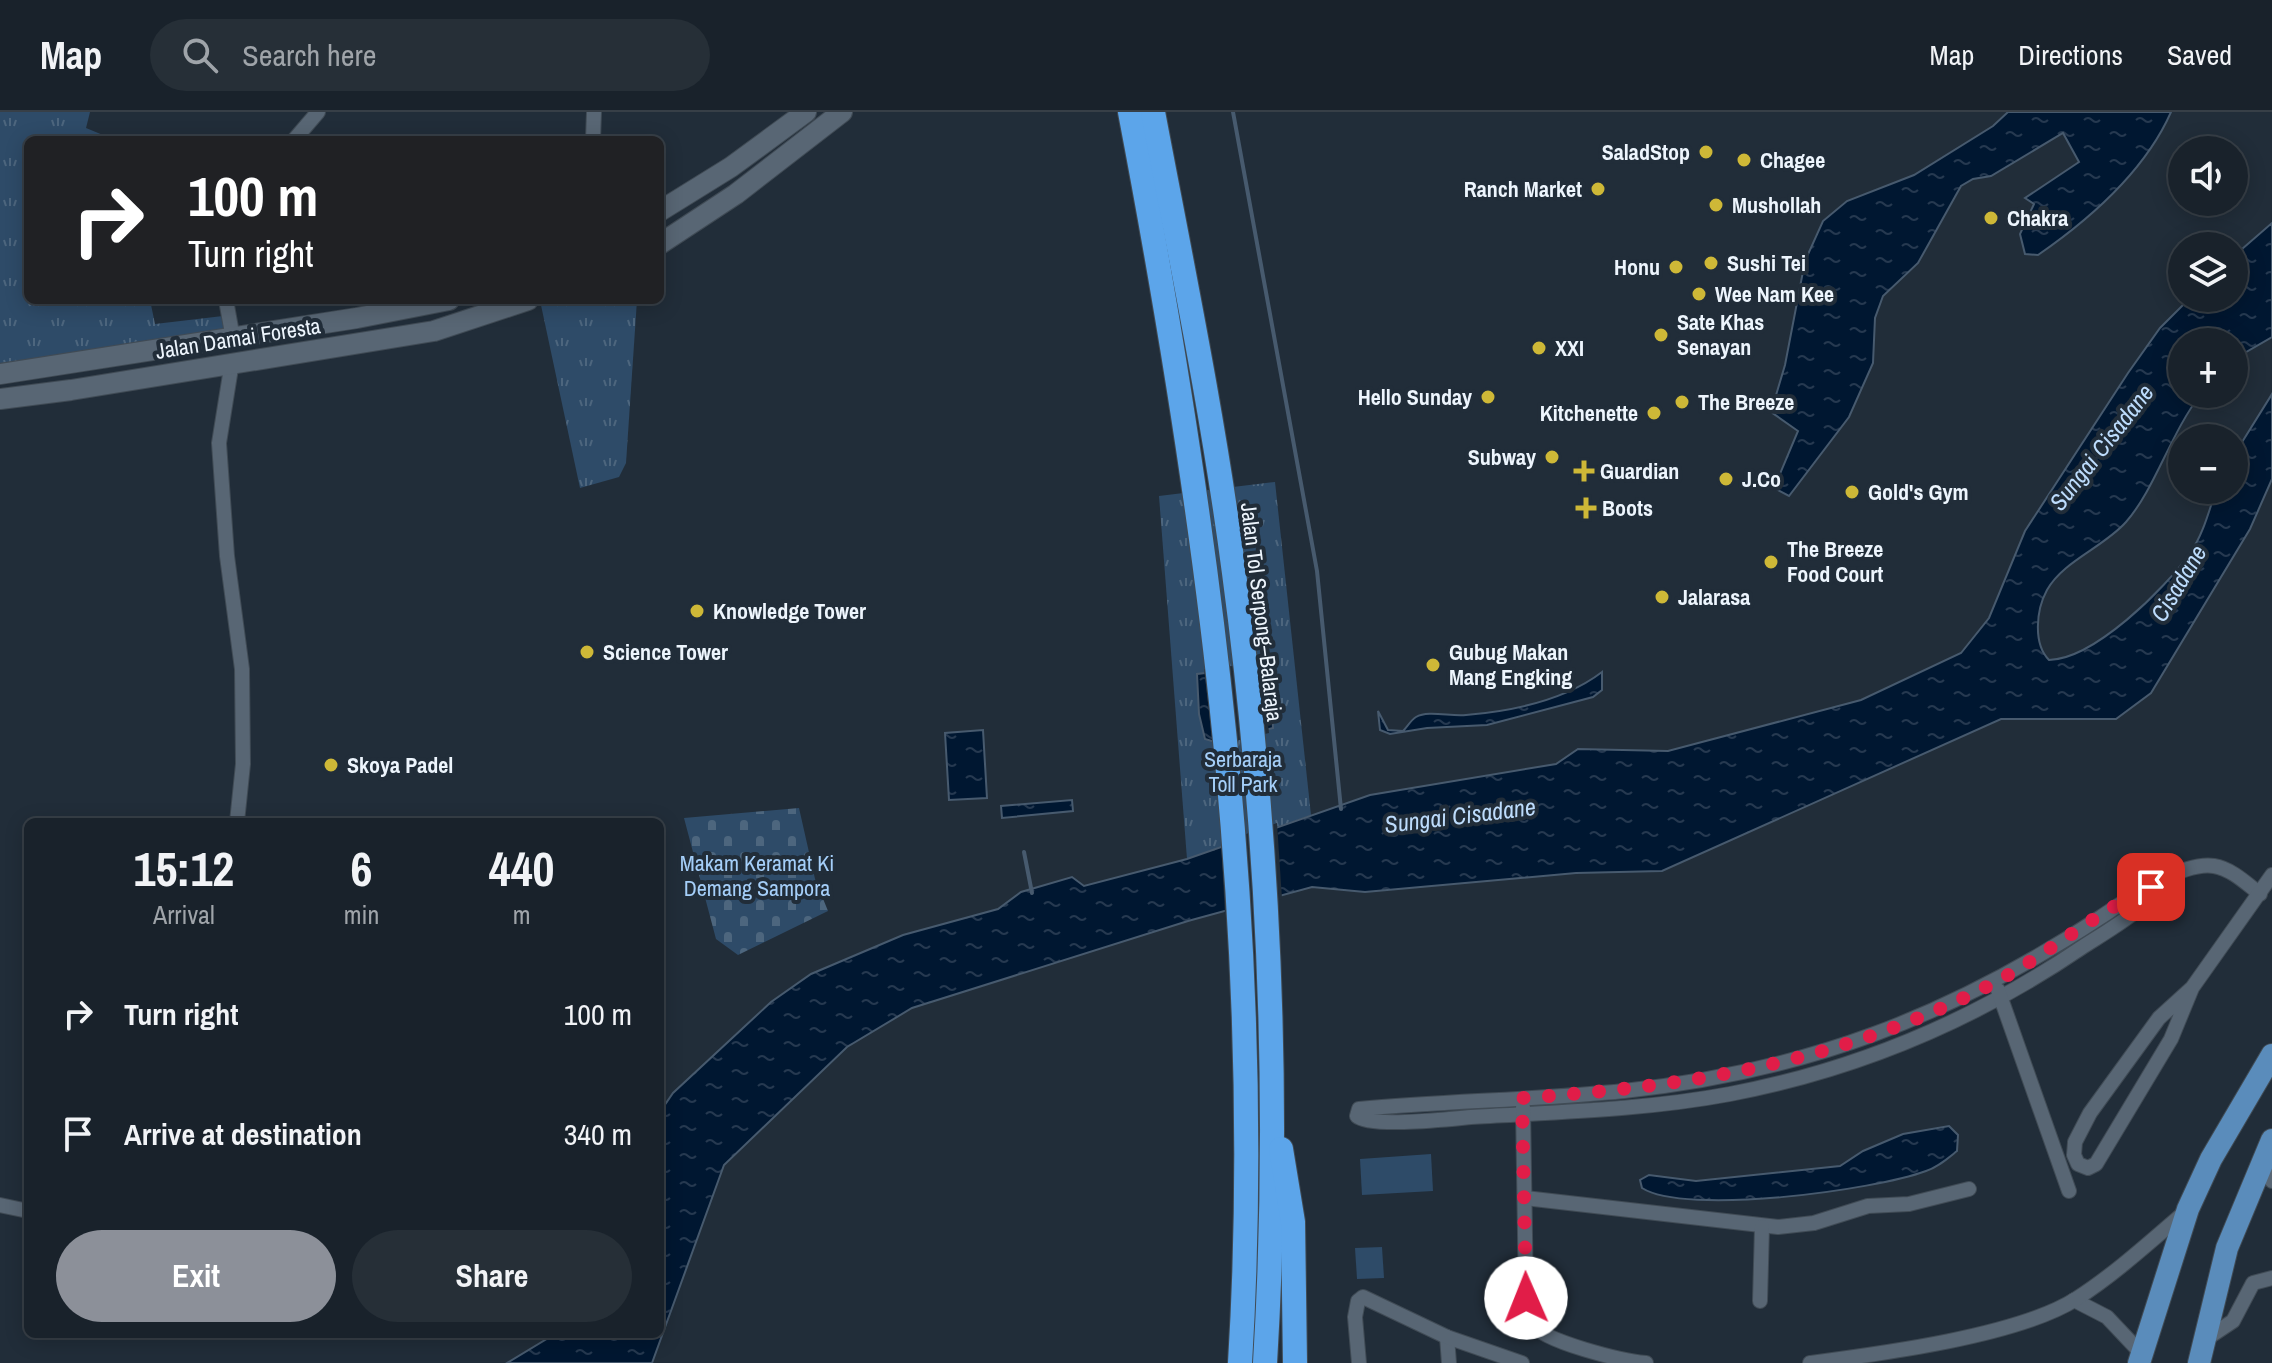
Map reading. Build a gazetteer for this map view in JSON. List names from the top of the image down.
{
  "streets": {
    "highway": ["Jalan Tol Serpong–Balaraja"],
    "main road": ["Jalan Damai Foresta"]
  },
  "water": ["Sungai Cisadane", "Cisadane"],
  "parks": ["Serbaraja Toll Park", "Makam Keramat Ki Demang Sampora"],
  "places": {
    "other": [
      "SaladStop",
      "Chagee",
      "Ranch Market",
      "Mushollah",
      "Chakra",
      "Sushi Tei",
      "Honu",
      "Wee Nam Kee",
      "Sate Khas Senayan",
      "XXI",
      "Hello Sunday",
      "The Breeze",
      "Kitchenette",
      "Subway",
      "J.Co",
      "Gold's Gym",
      "The Breeze Food Court",
      "Jalarasa",
      "Knowledge Tower",
      "Science Tower",
      "Gubug Makan Mang Engking",
      "Skoya Padel"
    ],
    "health": ["Guardian", "Boots"]
  },
  "page": {
    "header": "Map",
    "search": "Search here",
    "nav": ["Map", "Directions", "Saved"],
    "map_buttons": ["+", "−"],
    "turn": ["100 m", "Turn right"],
    "eta": [
      "15:12",
      "Arrival",
      "6",
      "min",
      "440",
      "m"
    ],
    "list": [
      {
        "name": "Turn right",
        "value": "100 m"
      },
      {
        "name": "Arrive at destination",
        "value": "340 m"
      }
    ],
    "buttons": ["Exit", "Share"]
  }
}
